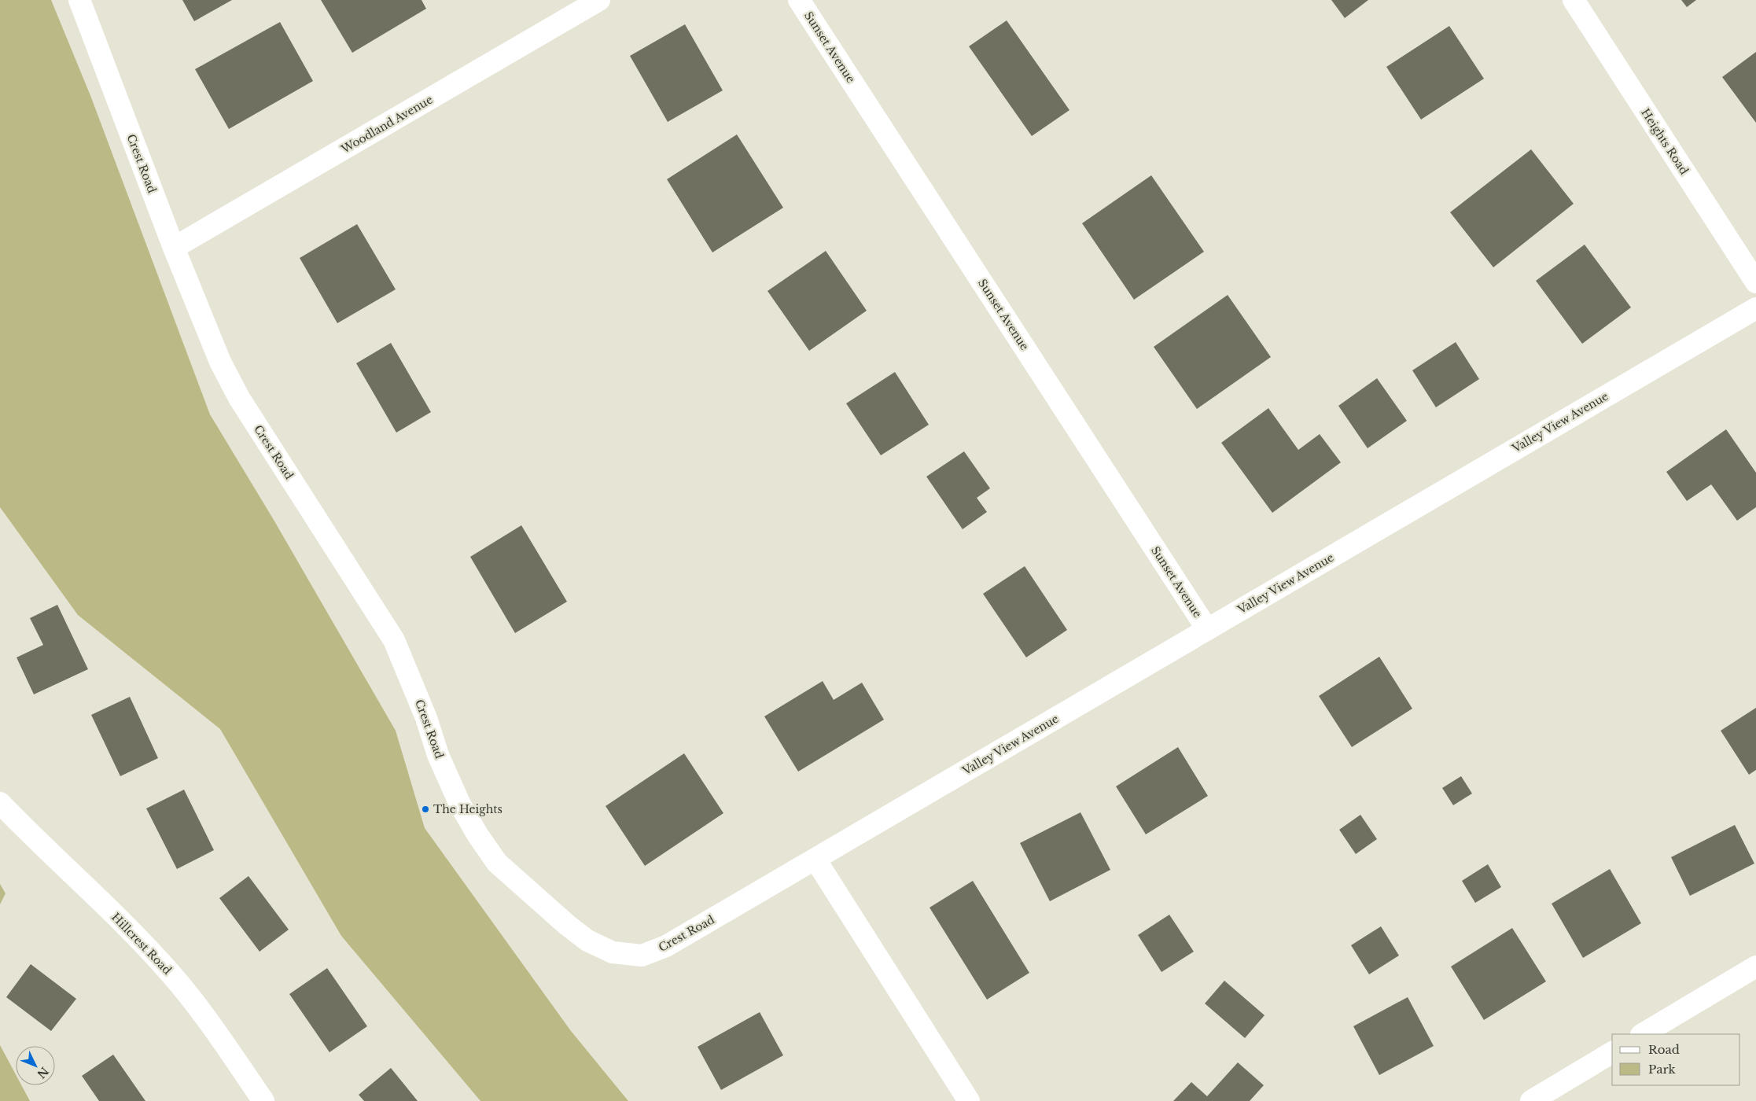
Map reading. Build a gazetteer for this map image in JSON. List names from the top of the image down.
{
  "streets": {
    "street": [
      "Sunset Avenue",
      "Woodland Avenue",
      "Heights Road",
      "Crest Road",
      "Valley View Avenue",
      "Hillcrest Road"
    ]
  },
  "crossings": [
    ["Sunset Avenue", "Valley View Avenue"],
    ["Woodland Avenue", "Crest Road"],
    ["Crest Road", "Valley View Avenue"]
  ],
  "places": ["The Heights"],
  "legend": ["Road", "Park"],
  "north": "bottom right"
}
